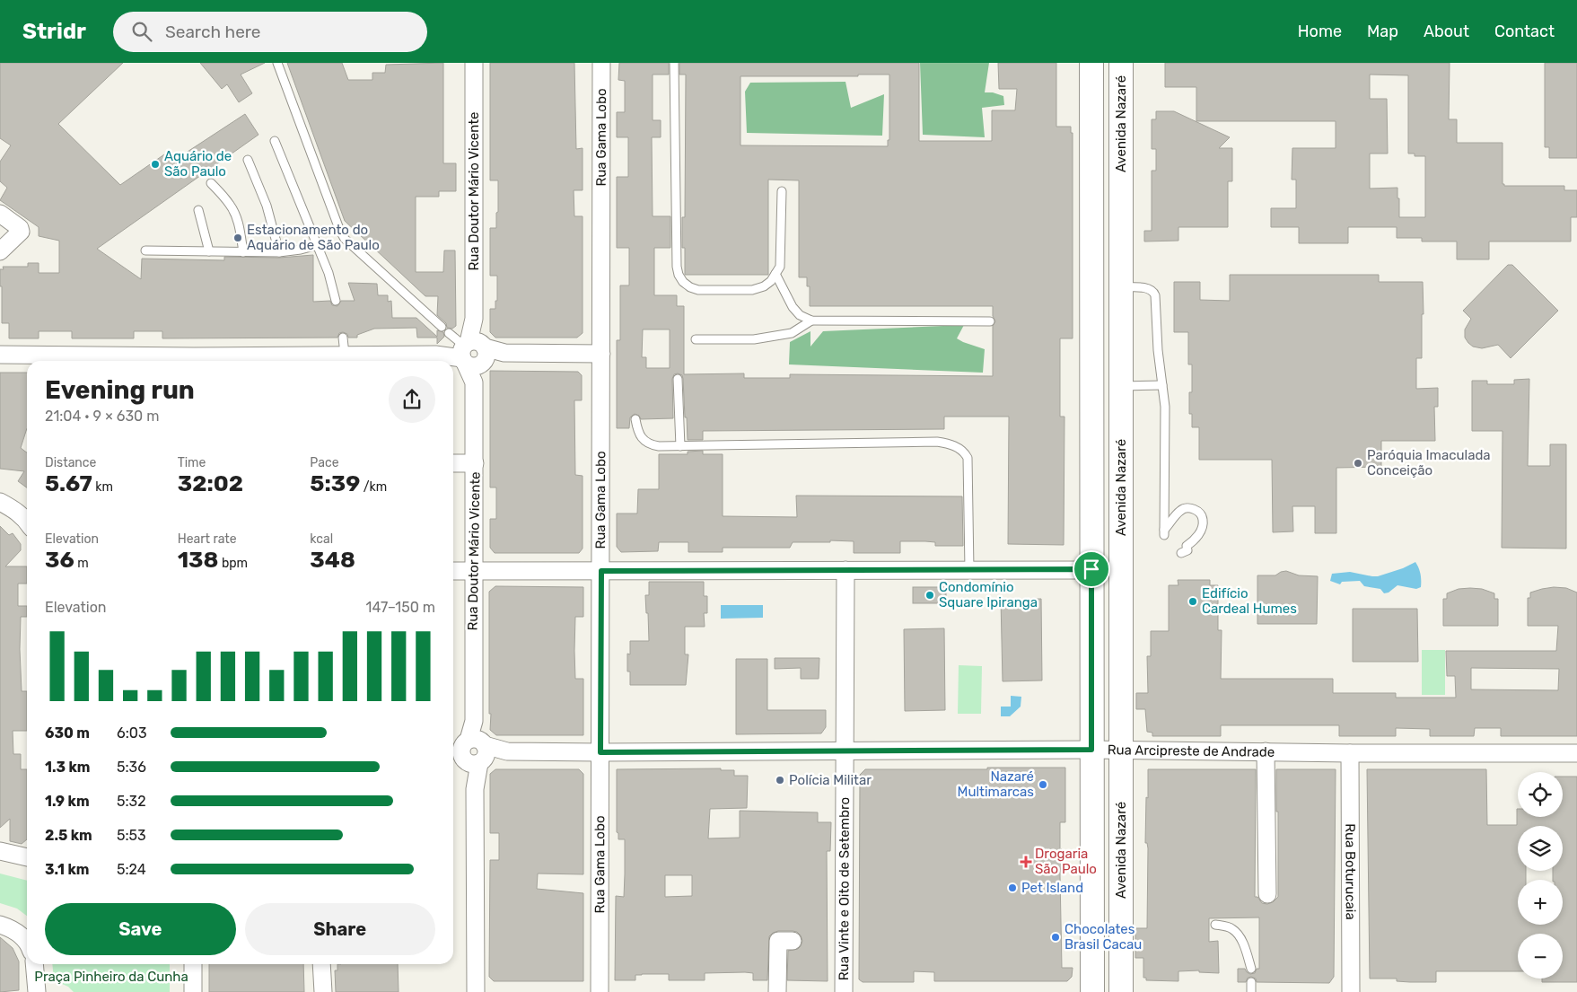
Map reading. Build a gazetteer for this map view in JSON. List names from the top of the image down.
{
  "streets": {
    "main road": ["Avenida Nazaré"],
    "street": [
      "Rua Gama Lobo",
      "Rua Doutor Mário Vicente",
      "Rua Arcipreste de Andrade",
      "Rua Boturucaia",
      "Rua Vinte e Oito de Setembro"
    ]
  },
  "crossings": [
    ["Avenida Nazaré", "Rua Arcipreste de Andrade"],
    ["Rua Gama Lobo", "Rua Arcipreste de Andrade"],
    ["Rua Doutor Mário Vicente", "Rua Arcipreste de Andrade"],
    ["Rua Arcipreste de Andrade", "Rua Boturucaia"],
    ["Rua Arcipreste de Andrade", "Rua Vinte e Oito de Setembro"]
  ],
  "parks": ["Praça Pinheiro da Cunha"],
  "places": {
    "other": [
      "Aquário de São Paulo",
      "Estacionamento do Aquário de São Paulo",
      "Paróquia Imaculada Conceição",
      "Condomínio Square Ipiranga",
      "Edifício Cardeal Humes",
      "Polícia Militar",
      "Nazaré Multimarcas",
      "Pet Island",
      "Chocolates Brasil Cacau"
    ],
    "health": ["Drogaria São Paulo"]
  },
  "page": {
    "header": "Stridr",
    "search": "Search here",
    "nav": [
      "Home",
      "Map",
      "About",
      "Contact"
    ],
    "heading": ["Evening run", "21:04 · 9 × 630 m"],
    "stats": [
      ["Distance", "5.67 km"],
      ["Time", "32:02"],
      ["Pace", "5:39 /km"],
      ["Elevation", "36 m"],
      ["Heart rate", "138 bpm"],
      ["kcal", "348"]
    ],
    "chart": ["Elevation", "147–150 m"],
    "list": [
      {
        "name": "630 m",
        "note": "6:03"
      },
      {
        "name": "1.3 km",
        "note": "5:36"
      },
      {
        "name": "1.9 km",
        "note": "5:32"
      },
      {
        "name": "2.5 km",
        "note": "5:53"
      },
      {
        "name": "3.1 km",
        "note": "5:24"
      }
    ],
    "map_buttons": ["+", "−"],
    "buttons": ["Save", "Share"]
  }
}
